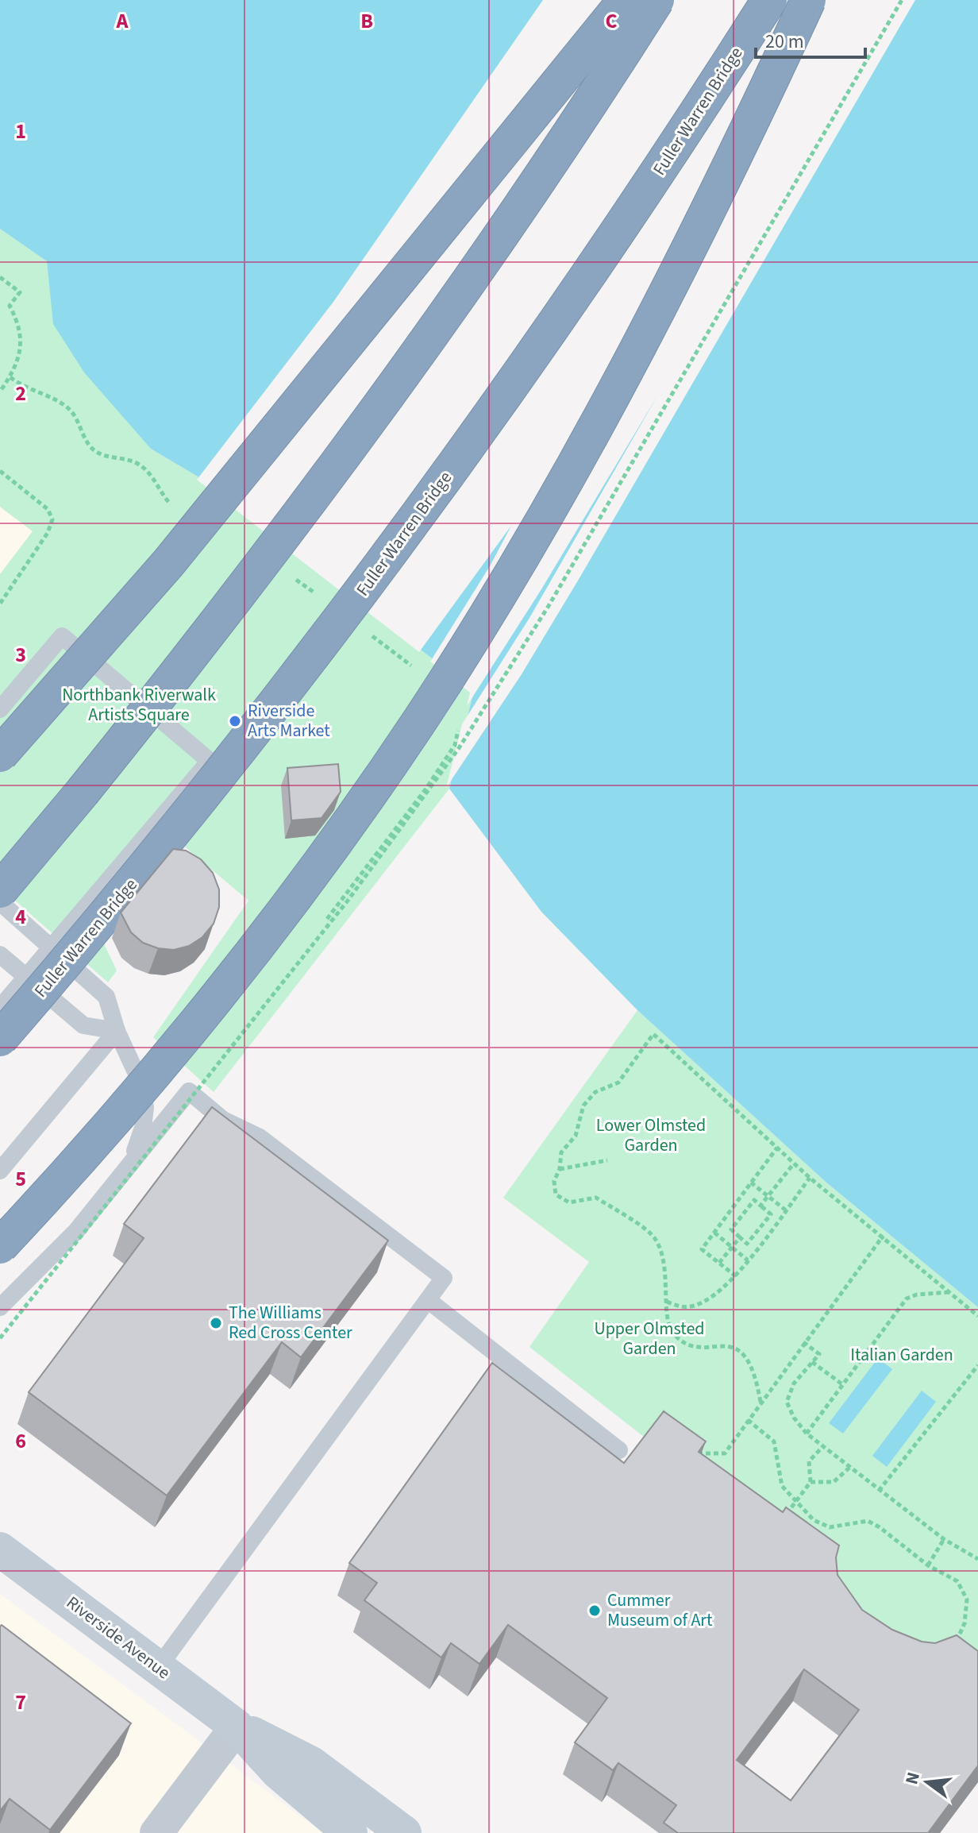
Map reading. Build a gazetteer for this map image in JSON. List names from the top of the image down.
{
  "streets": {
    "highway": ["Fuller Warren Bridge"],
    "main road": ["Riverside Avenue"]
  },
  "parks": [
    "Northbank Riverwalk Artists Square",
    "Lower Olmsted Garden",
    "Upper Olmsted Garden",
    "Italian Garden"
  ],
  "places": ["Riverside Arts Market", "The Williams Red Cross Center", "Cummer Museum of Art"],
  "scale_bar": "20 m",
  "north": "left",
  "grid": {
    "columns": ["A", "B", "C"],
    "rows": [
      "1",
      "2",
      "3",
      "4",
      "5",
      "6",
      "7"
    ]
  }
}
